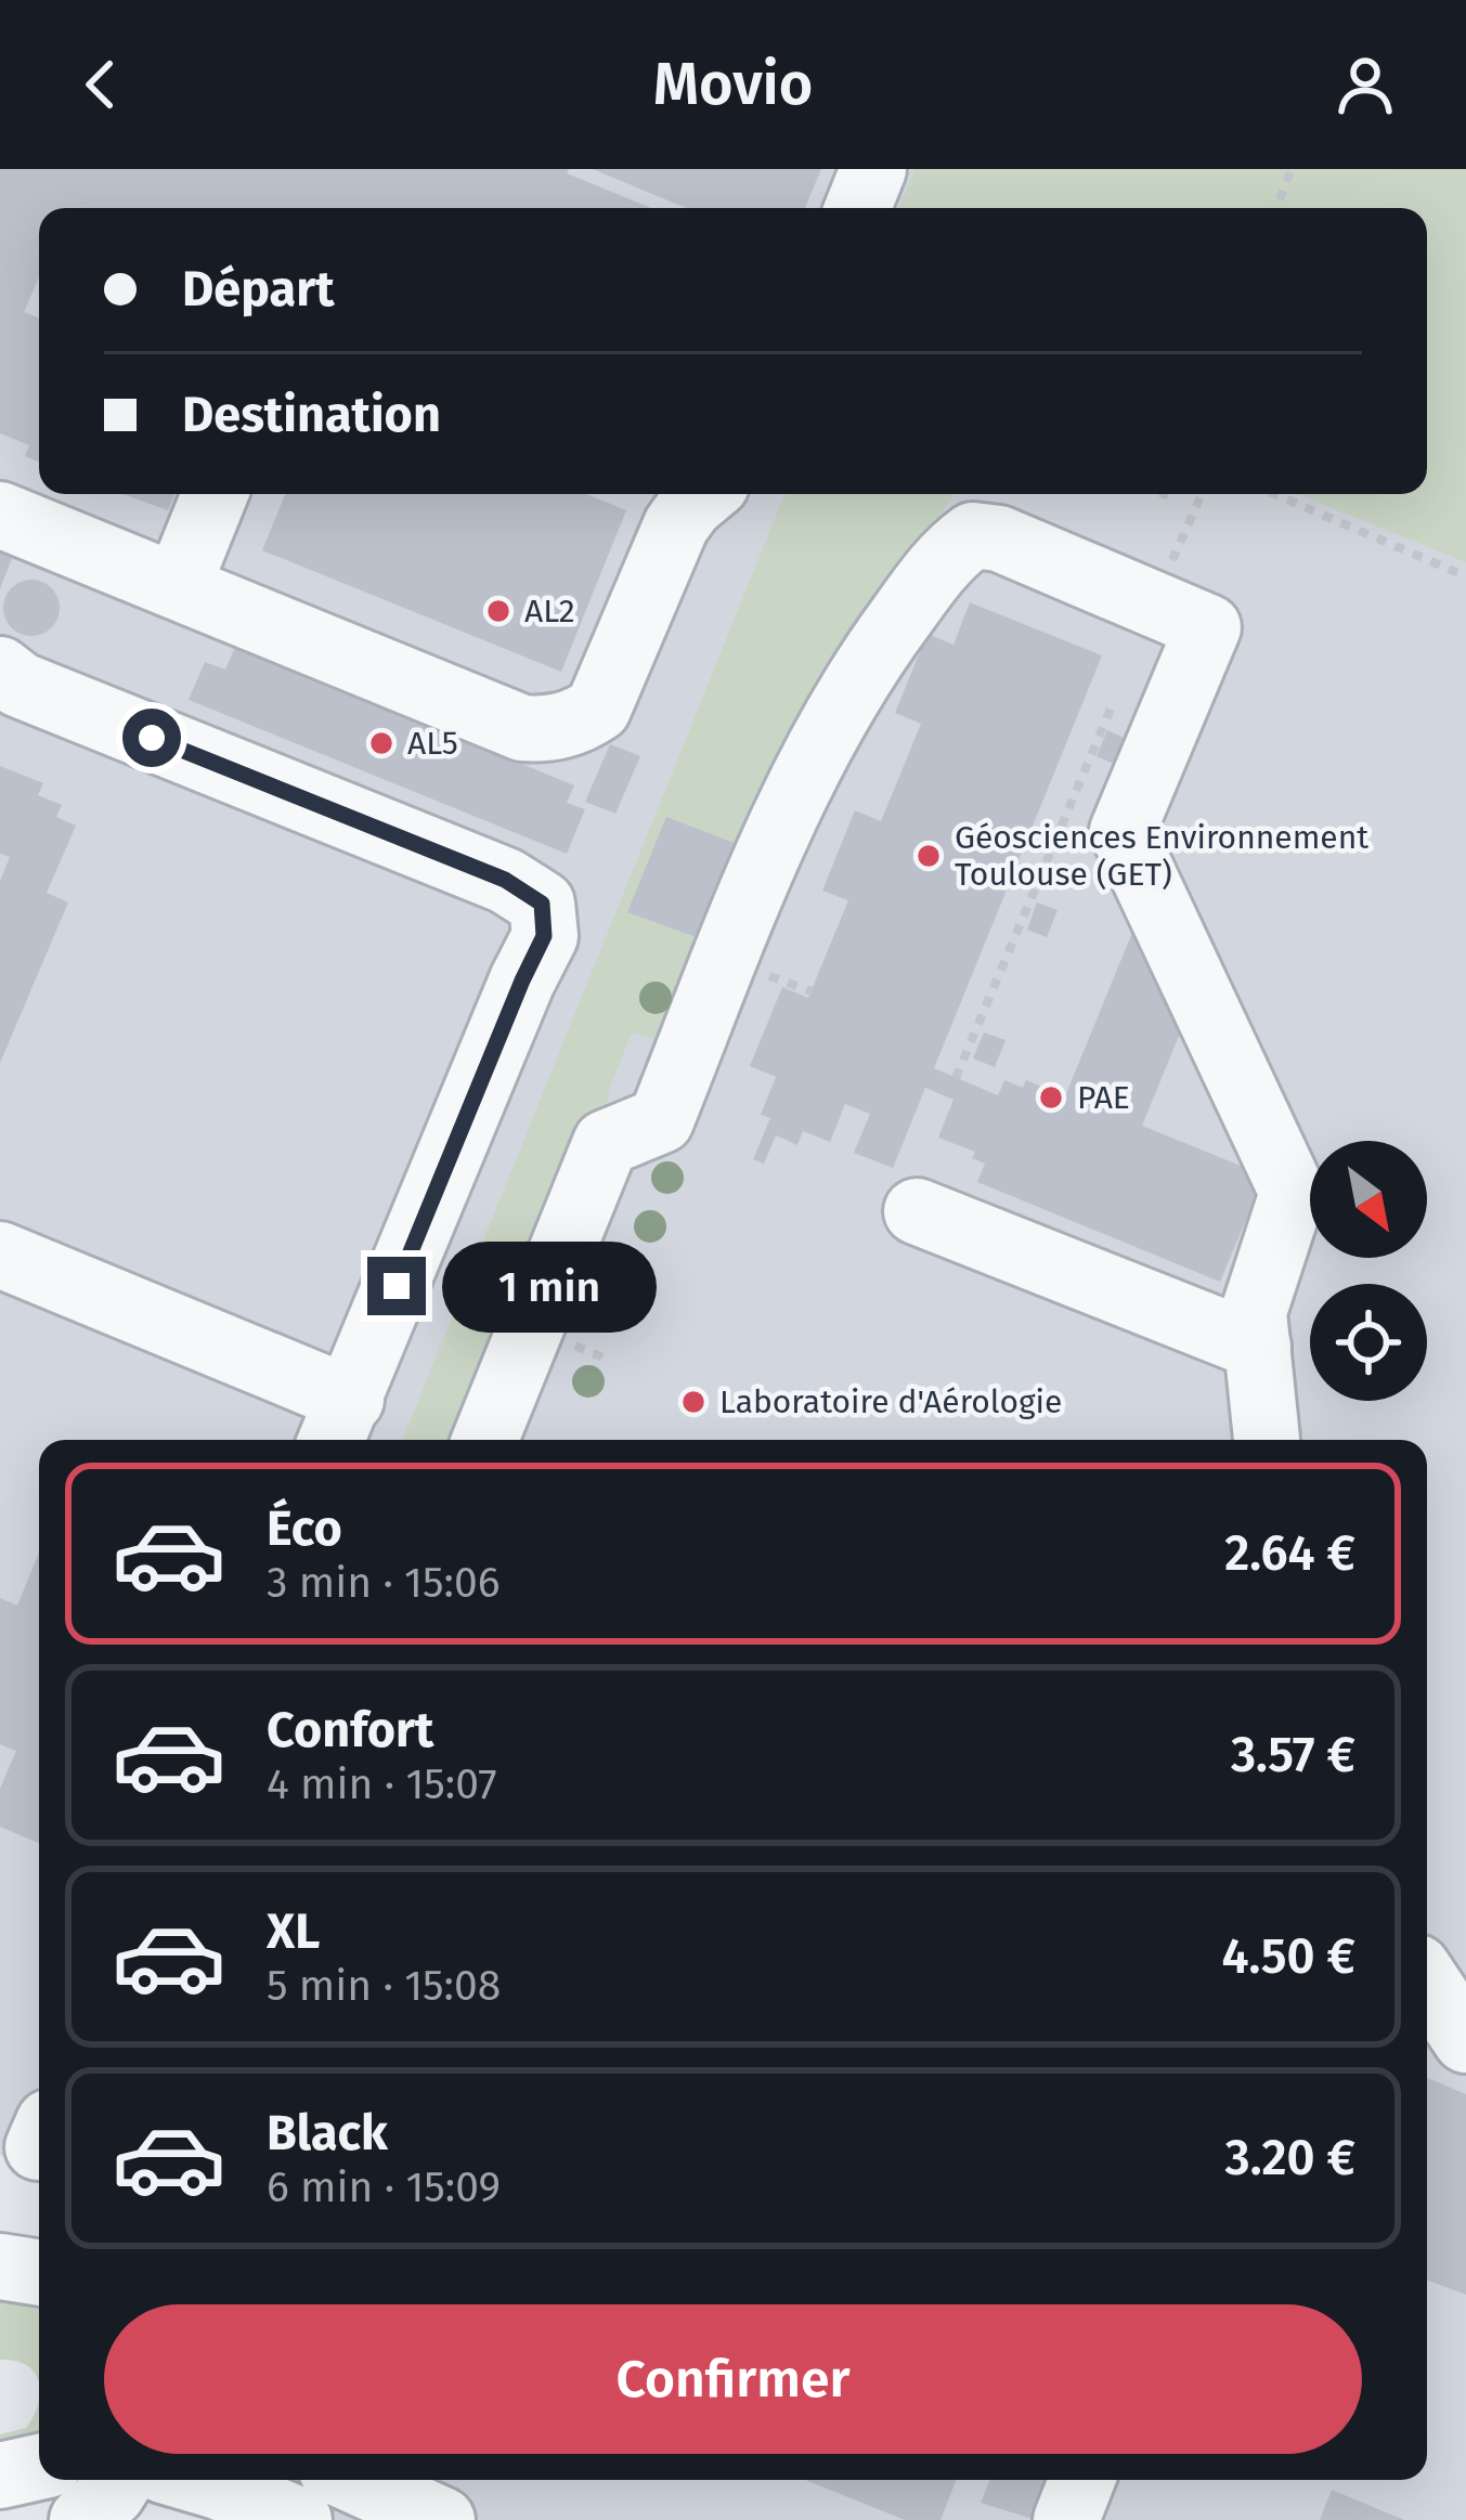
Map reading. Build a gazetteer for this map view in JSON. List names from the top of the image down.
{
  "places": [
    "AL2",
    "AL5",
    "Géosciences Environnement Toulouse (GET)",
    "PAE",
    "Laboratoire d'Aérologie"
  ],
  "north": "bottom right",
  "page": {
    "header": "Movio",
    "banner": ["Départ", "Destination"],
    "bubble": "1 min",
    "list": [
      {
        "name": "Éco",
        "note": "3 min · 15:06",
        "value": "2.64 €"
      },
      {
        "name": "Confort",
        "note": "4 min · 15:07",
        "value": "3.57 €"
      },
      {
        "name": "XL",
        "note": "5 min · 15:08",
        "value": "4.50 €"
      },
      {
        "name": "Black",
        "note": "6 min · 15:09",
        "value": "3.20 €"
      }
    ],
    "buttons": "Confirmer"
  }
}
